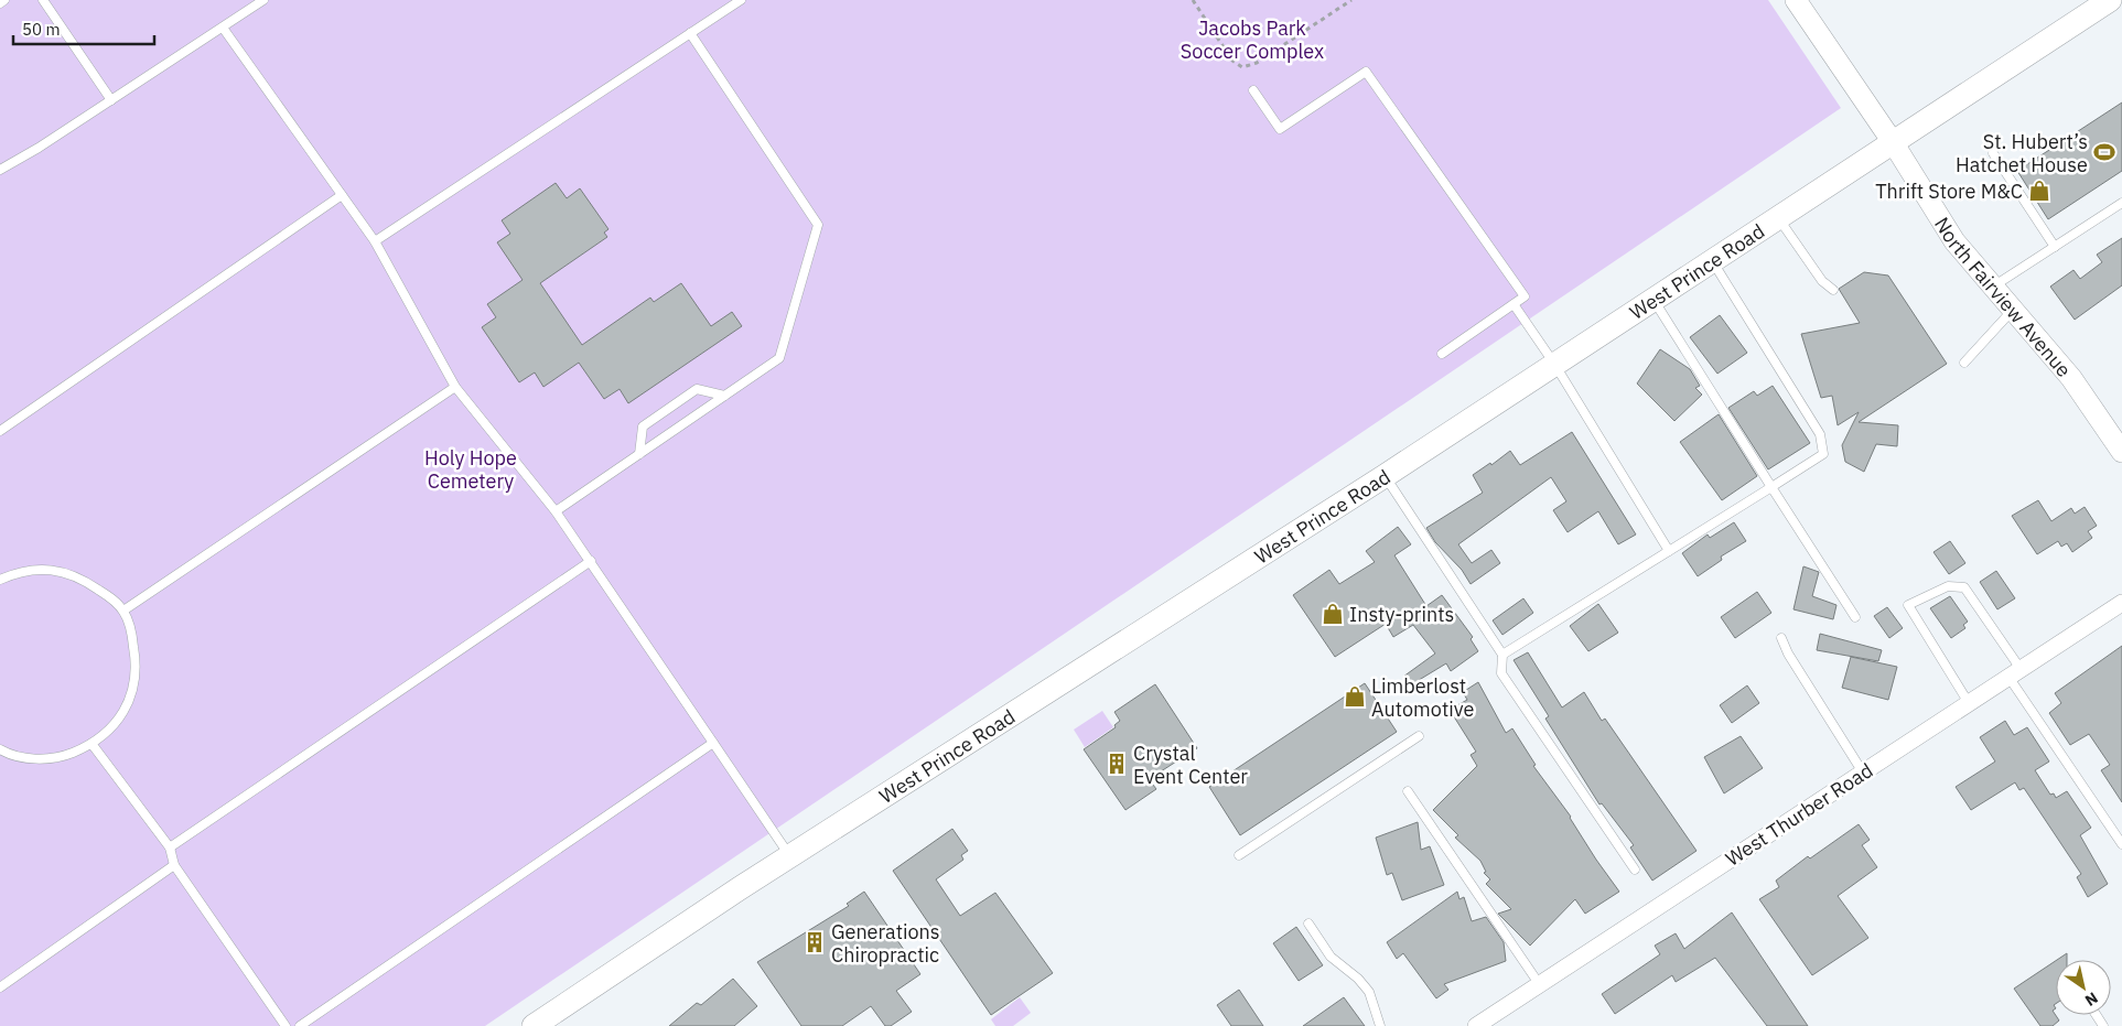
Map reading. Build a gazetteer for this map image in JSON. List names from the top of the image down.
{
  "streets": {
    "main road": ["West Prince Road"],
    "street": ["North Fairview Avenue", "West Thurber Road"]
  },
  "crossings": [
    ["West Prince Road", "North Fairview Avenue"]
  ],
  "parks": ["Jacobs Park Soccer Complex", "Holy Hope Cemetery"],
  "places": {
    "sports": ["St. Hubert’s Hatchet House"],
    "shop": ["Thrift Store M&C", "Insty-prints", "Limberlost Automotive"],
    "building": ["Crystal Event Center", "Generations Chiropractic"]
  },
  "scale_bar": "50 m",
  "north": "bottom right"
}
